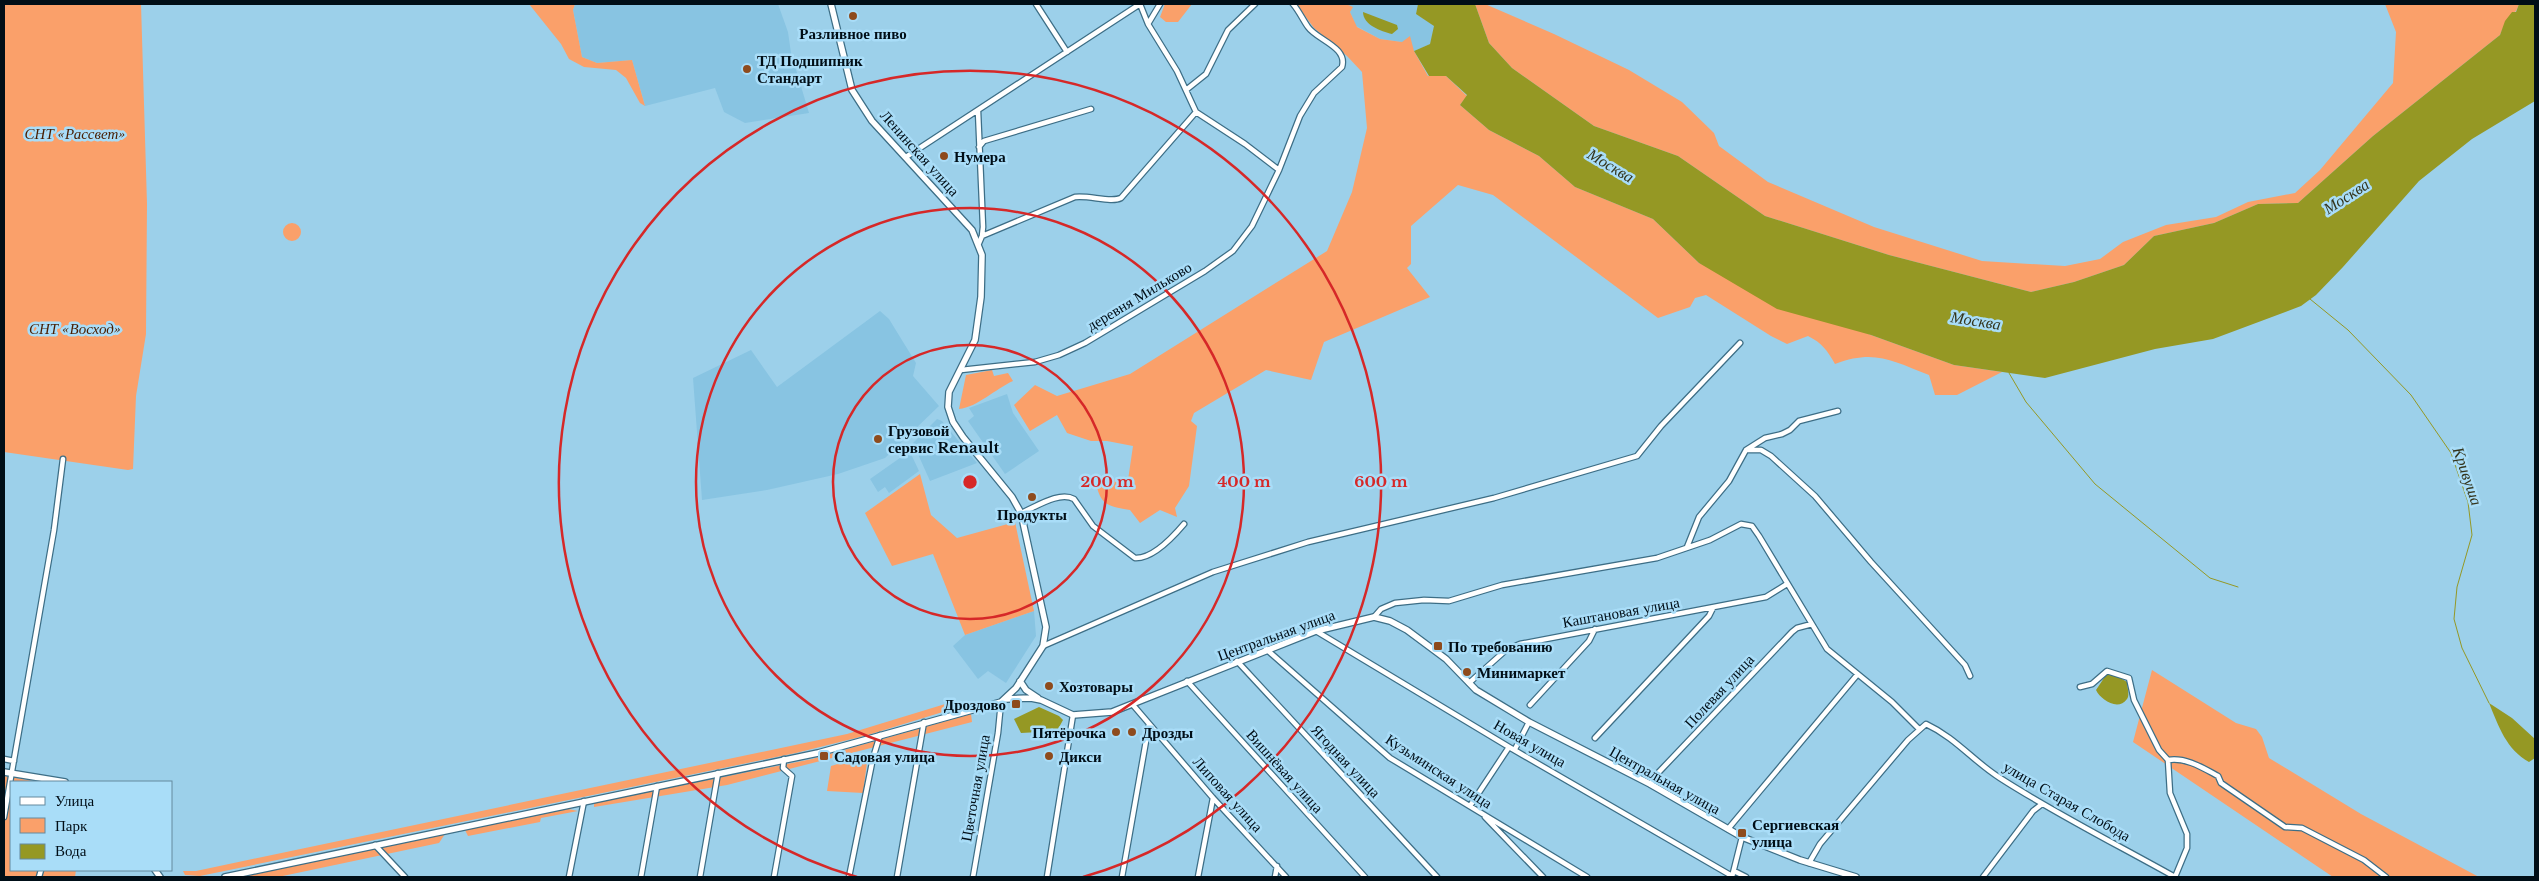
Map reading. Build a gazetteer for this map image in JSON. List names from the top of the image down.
{
  "streets": {
    "street": [
      "Ленинская улица",
      "деревня Мильково",
      "Каштановая улица",
      "Центральная улица",
      "Полевая улица",
      "Новая улица",
      "Ягодная улица",
      "Вишнёвая улица",
      "Кузьминская улица",
      "Цветочная улица",
      "Липовая улица",
      "улица Старая Слобода"
    ]
  },
  "crossings": [
    ["Ленинская улица", "деревня Мильково"],
    ["Каштановая улица", "Центральная улица"],
    ["Центральная улица", "Полевая улица"],
    ["Центральная улица", "Новая улица"],
    ["Центральная улица", "Ягодная улица"],
    ["Центральная улица", "Вишнёвая улица"],
    ["Центральная улица", "Кузьминская улица"],
    ["Центральная улица", "Цветочная улица"],
    ["Центральная улица", "Липовая улица"]
  ],
  "water": ["Москва", "Кривуша"],
  "parks": ["СНТ «Рассвет»", "СНТ «Восход»"],
  "places": {
    "other": [
      "Разливное пиво",
      "ТД Подшипник Стандарт",
      "Нумера",
      "Грузовой сервис Renault",
      "Продукты",
      "Минимаркет",
      "Хозтовары",
      "Пятёрочка",
      "Дрозды",
      "Дикси"
    ],
    "transit": [
      "По требованию",
      "Дроздово",
      "Садовая улица",
      "Сергиевская улица"
    ]
  },
  "legend": ["Улица", "Парк", "Вода"],
  "rings": ["200 m", "400 m", "600 m"]
}
